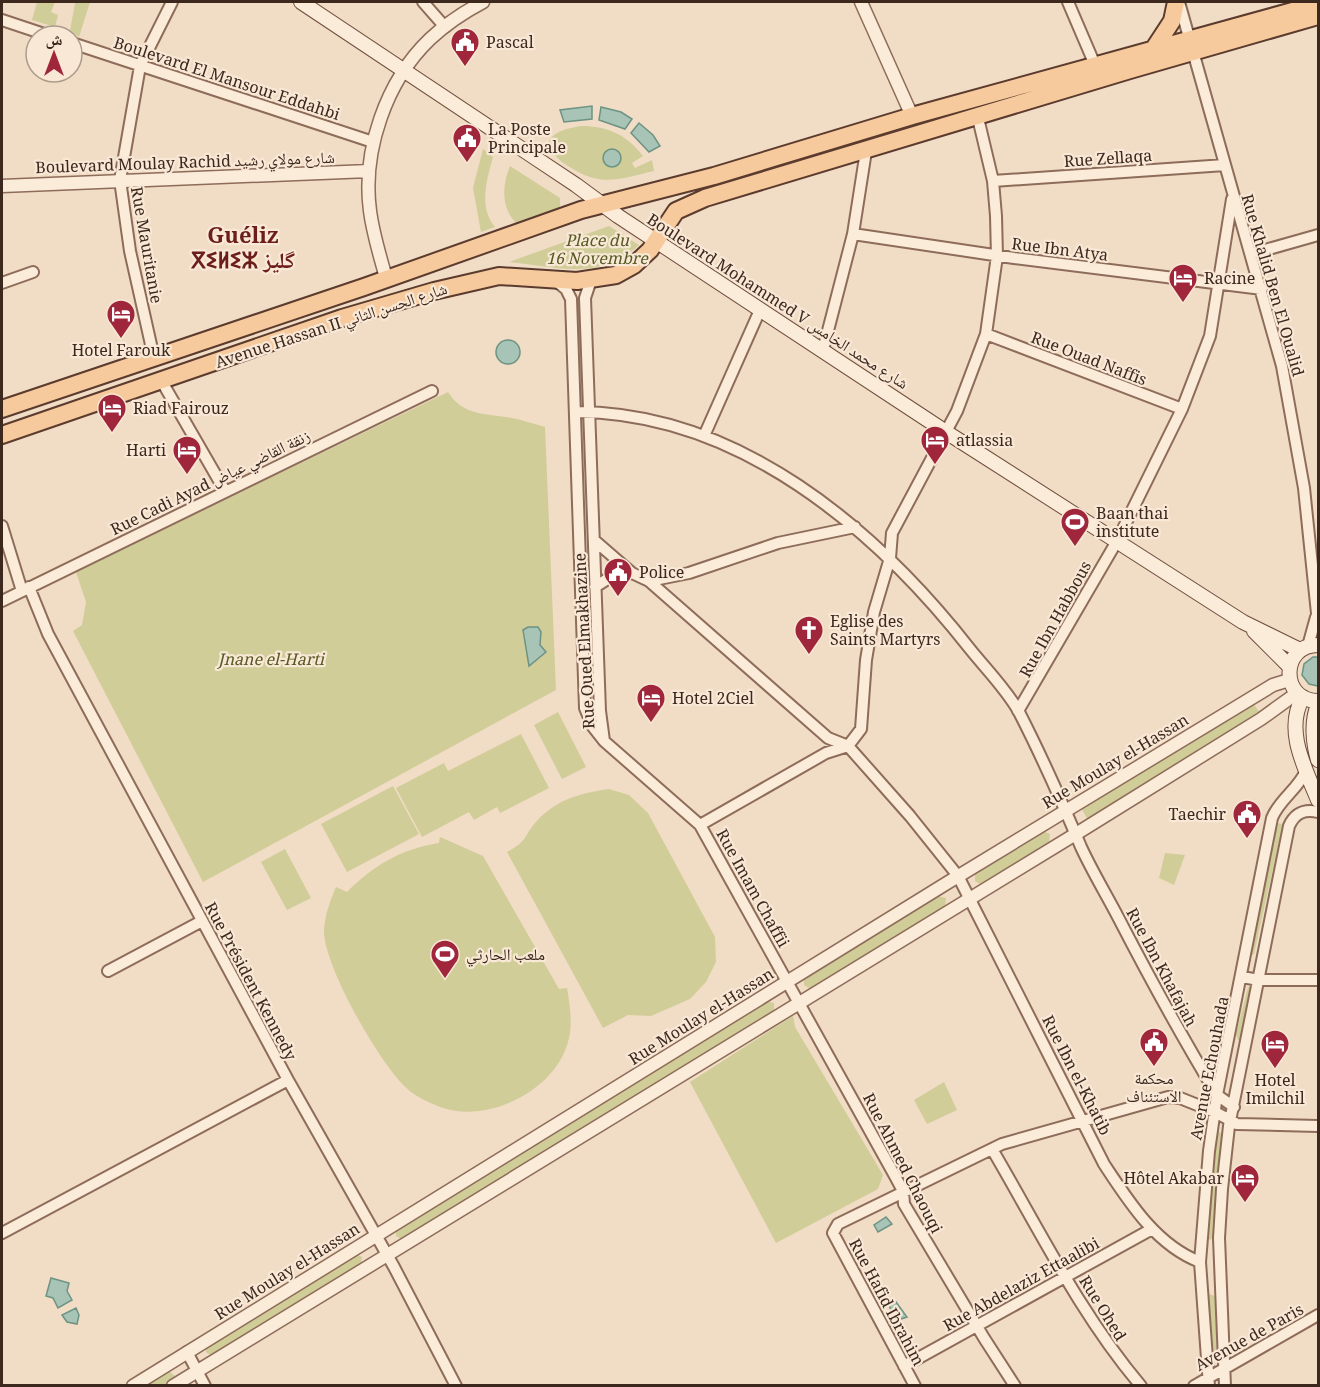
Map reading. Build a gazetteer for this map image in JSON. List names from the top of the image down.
{
  "streets": {
    "main road": ["Boulevard Mohammed V شارع محمد الخامس", "Avenue Hassan II شارع الحسن الثاني"],
    "street": [
      "Boulevard El Mansour Eddahbi",
      "Rue Zellaqa",
      "Boulevard Moulay Rachid شارع مولاي رشيد",
      "Rue Mauritanie",
      "Rue Ibn Atya",
      "Rue Khalid Ben El Oualid",
      "Rue Ouad Naffis",
      "Rue Cadi Ayad زنقة القاضي عياض",
      "Rue Ibn Habbous",
      "Rue Oued Elmakhazine",
      "Rue Moulay el-Hassan",
      "Rue Imam Chaffii",
      "Rue Ibn Khafajah",
      "Rue Président Kennedy",
      "Avenue Echouhada",
      "Rue Ibn el-Khatib",
      "Rue Ahmed Chaouqi",
      "Rue Abdelaziz Ettaalibi",
      "Rue Hafid Ibrahim",
      "Rue Ohed",
      "Avenue de Paris"
    ]
  },
  "crossings": [
    ["Boulevard El Mansour Eddahbi", "Rue Mauritanie"],
    ["Rue Zellaqa", "Rue Khalid Ben El Oualid"],
    ["Boulevard Moulay Rachid شارع مولاي رشيد", "Rue Mauritanie"],
    ["Rue Mauritanie", "Avenue Hassan II شارع الحسن الثاني"],
    ["Rue Ibn Atya", "Rue Khalid Ben El Oualid"],
    ["Rue Ibn Atya", "Rue Ibn Habbous"],
    ["Rue Khalid Ben El Oualid", "Boulevard Mohammed V شارع محمد الخامس"],
    ["Rue Khalid Ben El Oualid", "Avenue Hassan II شارع الحسن الثاني"],
    ["Rue Khalid Ben El Oualid", "Rue Ibn Habbous"],
    ["Boulevard Mohammed V شارع محمد الخامس", "Avenue Hassan II شارع الحسن الثاني"],
    ["Boulevard Mohammed V شارع محمد الخامس", "Rue Ibn Habbous"],
    ["Boulevard Mohammed V شارع محمد الخامس", "Rue Moulay el-Hassan"],
    ["Avenue Hassan II شارع الحسن الثاني", "Rue Oued Elmakhazine"],
    ["Rue Ouad Naffis", "Rue Ibn Habbous"],
    ["Rue Cadi Ayad زنقة القاضي عياض", "Rue Président Kennedy"],
    ["Rue Ibn Habbous", "Rue Ibn Khafajah"],
    ["Rue Oued Elmakhazine", "Rue Imam Chaffii"],
    ["Rue Oued Elmakhazine", "Rue Ibn Khafajah"],
    ["Rue Moulay el-Hassan", "Rue Imam Chaffii"],
    ["Rue Moulay el-Hassan", "Rue Ibn Khafajah"],
    ["Rue Moulay el-Hassan", "Rue Président Kennedy"],
    ["Rue Moulay el-Hassan", "Rue Ibn el-Khatib"],
    ["Rue Moulay el-Hassan", "Rue Ahmed Chaouqi"],
    ["Rue Imam Chaffii", "Rue Ahmed Chaouqi"],
    ["Rue Ibn Khafajah", "Avenue Echouhada"],
    ["Avenue Echouhada", "Rue Ibn el-Khatib"],
    ["Avenue Echouhada", "Avenue de Paris"],
    ["Rue Ibn el-Khatib", "Rue Abdelaziz Ettaalibi"],
    ["Rue Ahmed Chaouqi", "Rue Abdelaziz Ettaalibi"],
    ["Rue Ahmed Chaouqi", "Rue Hafid Ibrahim"],
    ["Rue Abdelaziz Ettaalibi", "Rue Hafid Ibrahim"],
    ["Rue Abdelaziz Ettaalibi", "Rue Ohed"]
  ],
  "districts": ["Guéliz ⴳⵉⵍⵉⵣ گليز"],
  "parks": ["Place du 16 Novembre", "Jnane el-Harti"],
  "places": {
    "public building": [
      "Pascal",
      "La Poste Principale",
      "Police",
      "Taechir",
      "محكمة الاستئناف"
    ],
    "hotel": [
      "Racine",
      "Hotel Farouk",
      "Riad Fairouz",
      "atlassia",
      "Harti",
      "Hotel 2Ciel",
      "Hotel Imilchil",
      "Hôtel Akabar"
    ],
    "sports": ["Baan thai institute", "ملعب الحارثي"],
    "church": ["Eglise des Saints Martyrs"]
  },
  "north": "top"
}
